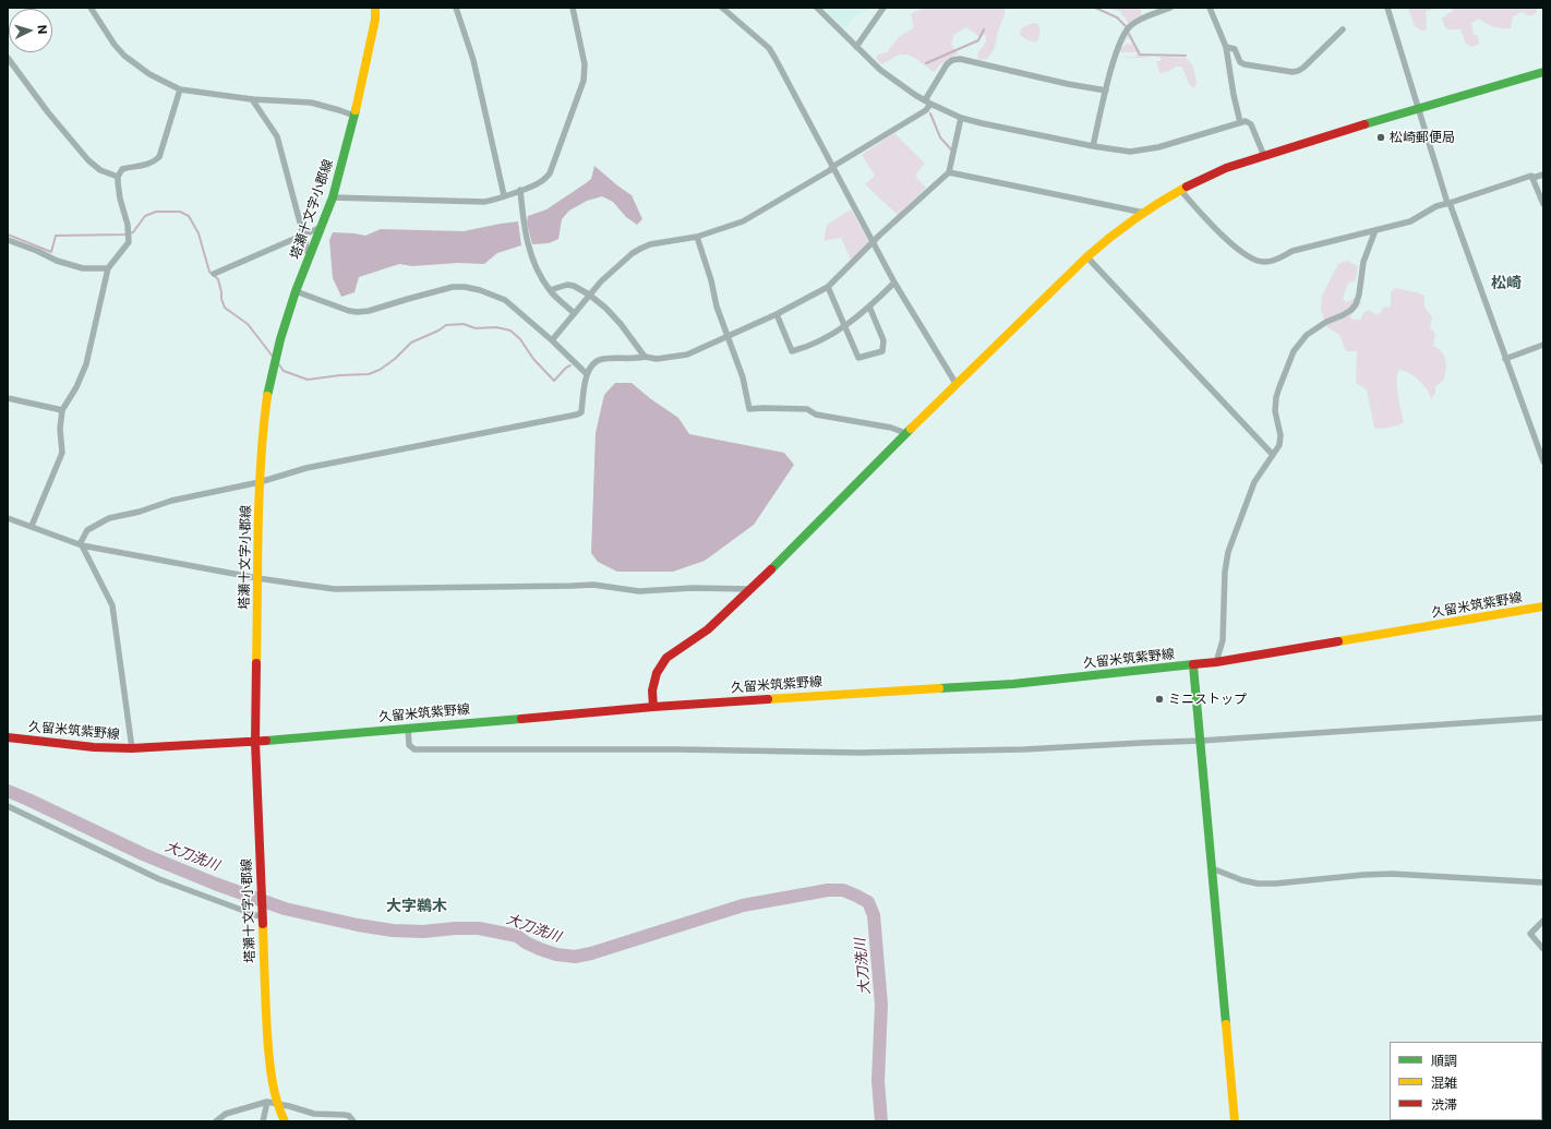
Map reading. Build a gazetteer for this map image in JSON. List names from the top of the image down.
{
  "streets": {
    "main road": ["塔瀬十文字小郡線", "久留米筑紫野線"]
  },
  "crossings": [
    ["塔瀬十文字小郡線", "久留米筑紫野線"]
  ],
  "districts": ["松崎", "大字鵜木"],
  "water": ["大刀洗川"],
  "places": ["松崎郵便局", "ミニストップ"],
  "legend": ["順調", "混雑", "渋滞"],
  "north": "right"
}
